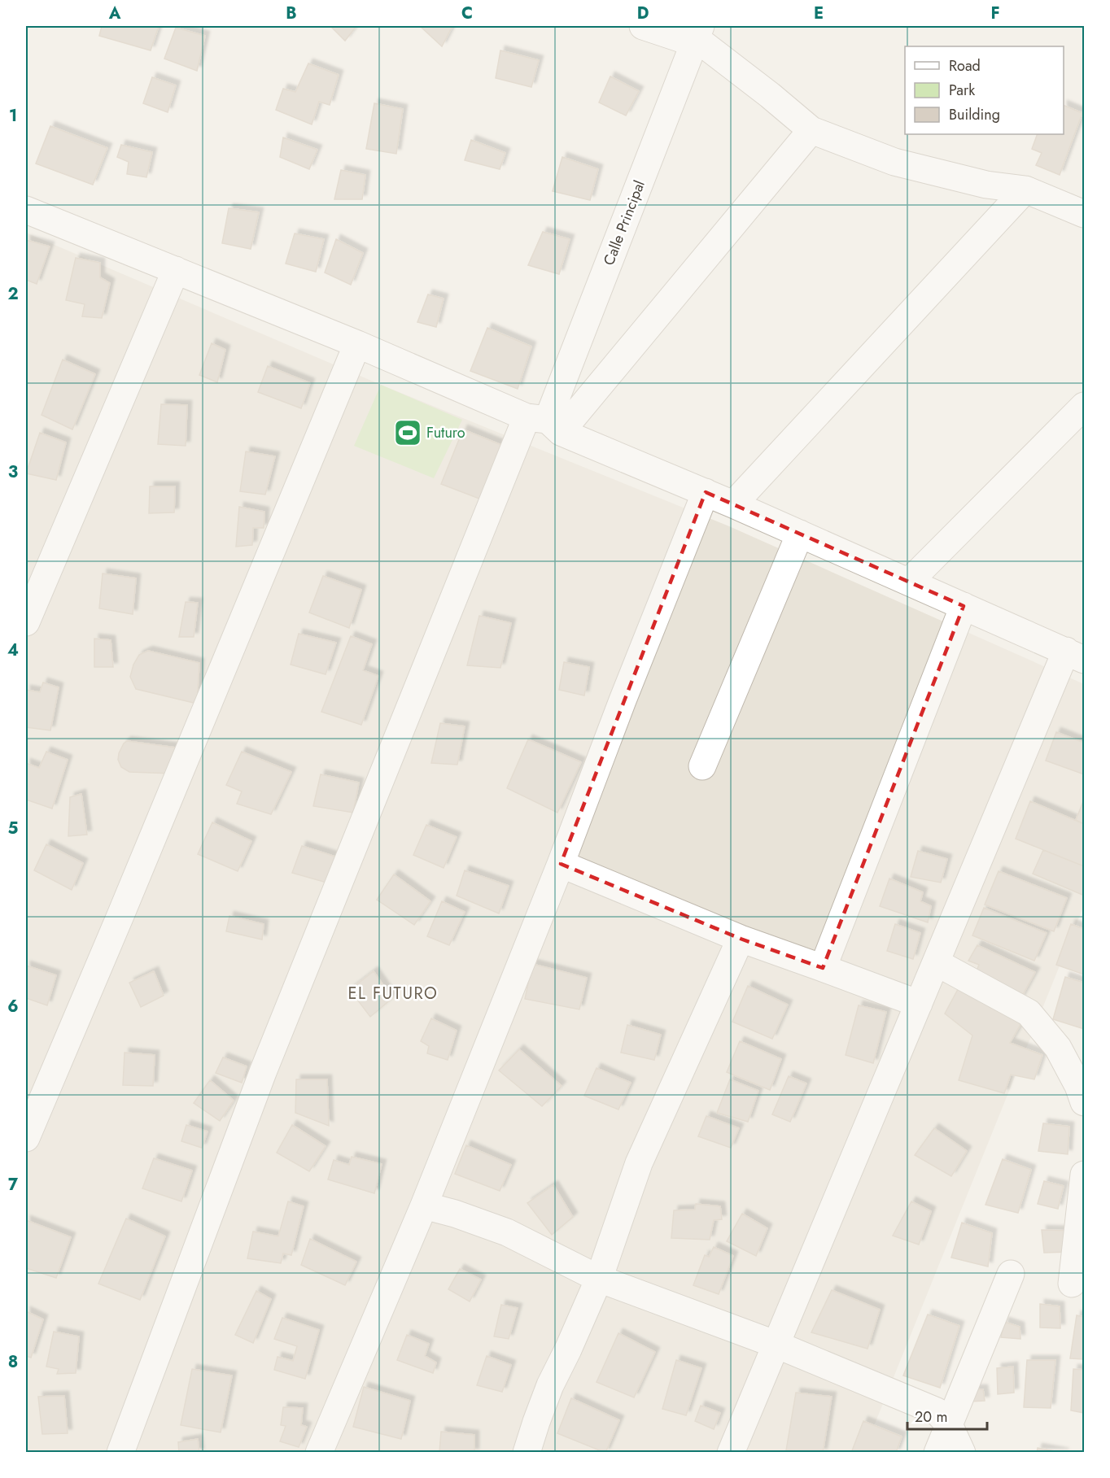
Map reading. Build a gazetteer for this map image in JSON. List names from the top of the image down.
{
  "streets": {
    "street": ["Calle Principal"]
  },
  "districts": ["EL FUTURO"],
  "places": {
    "sports": ["Futuro"]
  },
  "legend": ["Road", "Park", "Building"],
  "scale_bar": "20 m",
  "grid": {
    "columns": [
      "A",
      "B",
      "C",
      "D",
      "E",
      "F"
    ],
    "rows": [
      "1",
      "2",
      "3",
      "4",
      "5",
      "6",
      "7",
      "8"
    ]
  }
}
